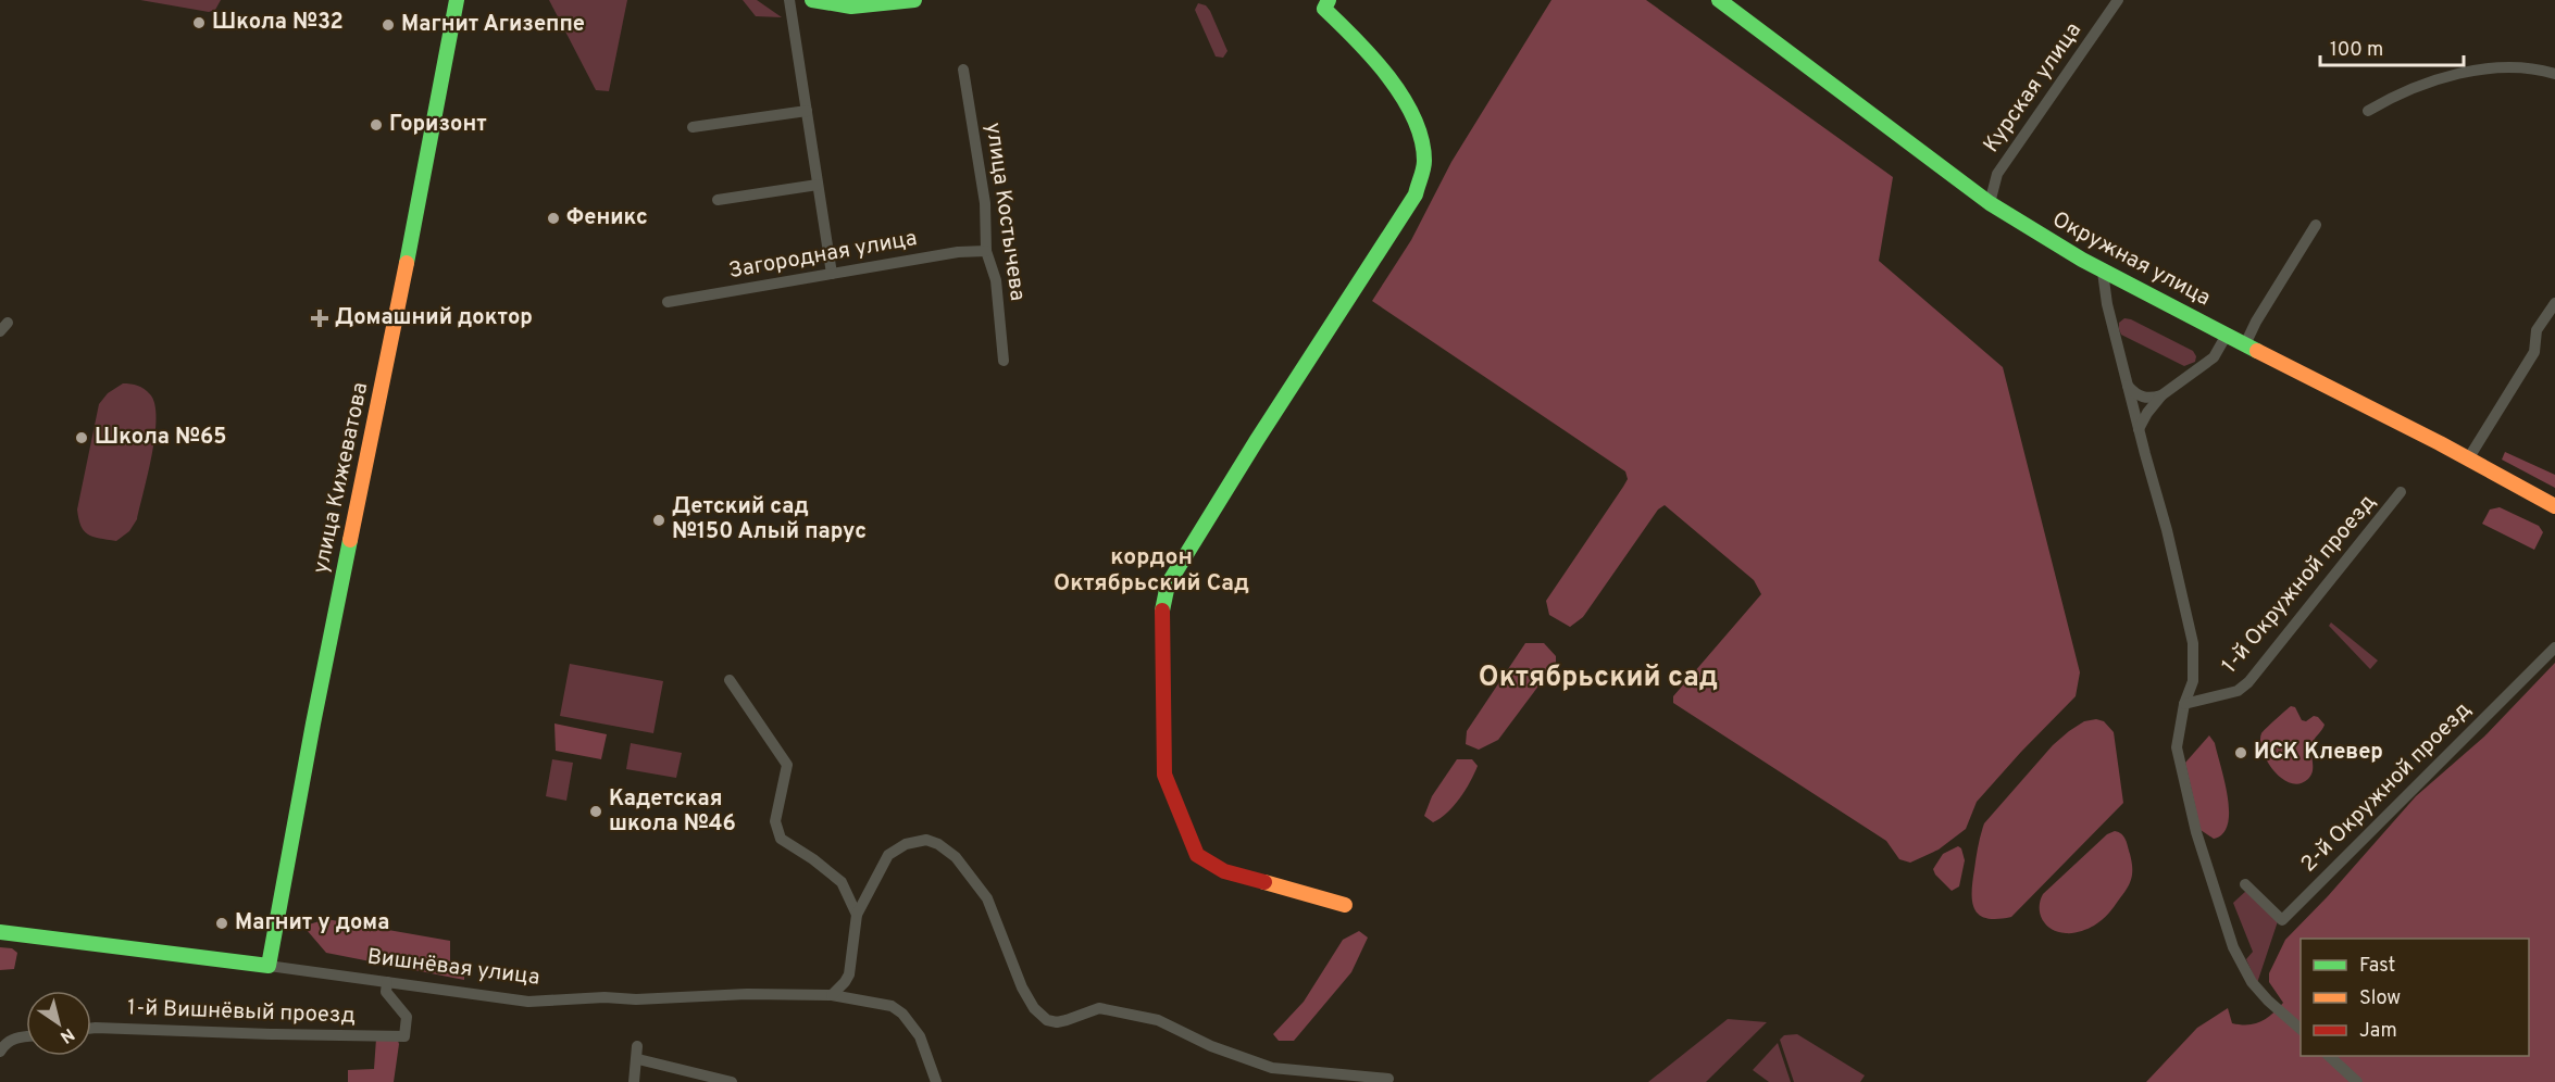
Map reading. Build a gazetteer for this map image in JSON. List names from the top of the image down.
{
  "streets": {
    "main road": ["Окружная улица", "улица Кижеватова", "Вишнёвая улица"],
    "street": [
      "Курская улица",
      "улица Костычева",
      "Загородная улица",
      "1-й Окружной проезд",
      "2-й Окружной проезд",
      "1-й Вишнёвый проезд"
    ]
  },
  "crossings": [
    ["Курская улица", "Окружная улица"],
    ["улица Костычева", "Загородная улица"],
    ["улица Кижеватова", "Вишнёвая улица"],
    ["Вишнёвая улица", "1-й Вишнёвый проезд"]
  ],
  "districts": ["кордон Октябрьский Сад", "Октябрьский сад"],
  "places": {
    "other": [
      "Школа №32",
      "Магнит Агизеппе",
      "Горизонт",
      "Феникс",
      "Школа №65",
      "Детский сад №150 Алый парус",
      "ИСК Клевер",
      "Кадетская школа №46",
      "Магнит у дома"
    ],
    "health": ["Домашний доктор"]
  },
  "legend": ["Fast", "Slow", "Jam"],
  "scale_bar": "100 m",
  "north": "bottom right"
}
